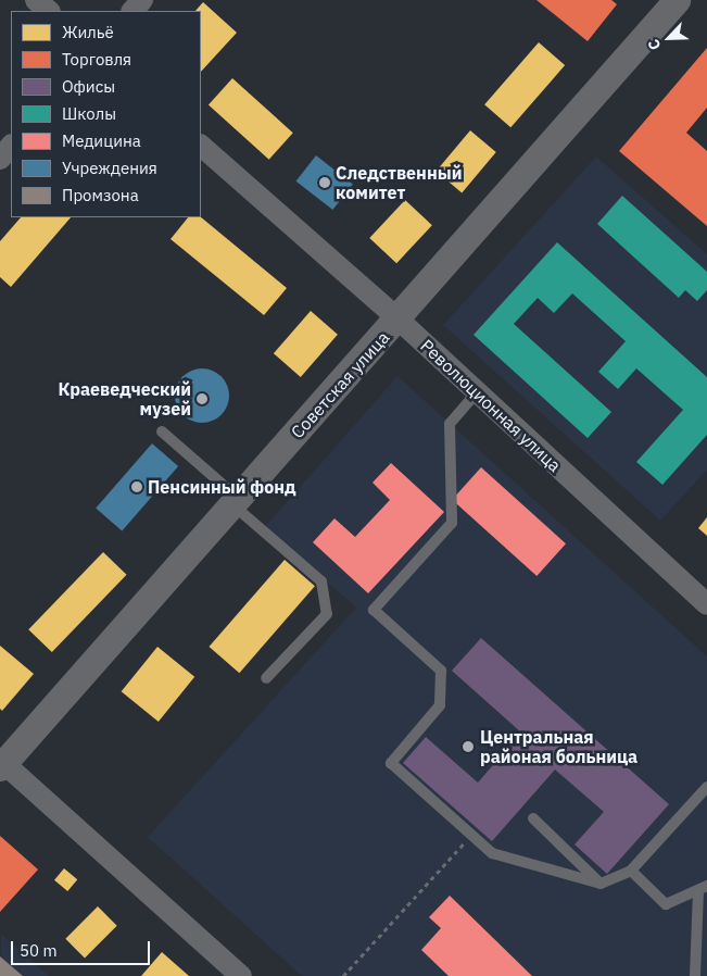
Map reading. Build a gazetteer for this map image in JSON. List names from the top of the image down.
{
  "streets": {
    "street": ["Советская улица", "Революционная улица"]
  },
  "crossings": [
    ["Советская улица", "Революционная улица"]
  ],
  "places": [
    "Следственный комитет",
    "Краеведческий музей",
    "Пенсинный фонд",
    "Центральная районая больница"
  ],
  "legend": [
    "Жильё",
    "Торговля",
    "Офисы",
    "Школы",
    "Медицина",
    "Учреждения",
    "Промзона"
  ],
  "scale_bar": "50 m",
  "north": "bottom left"
}
